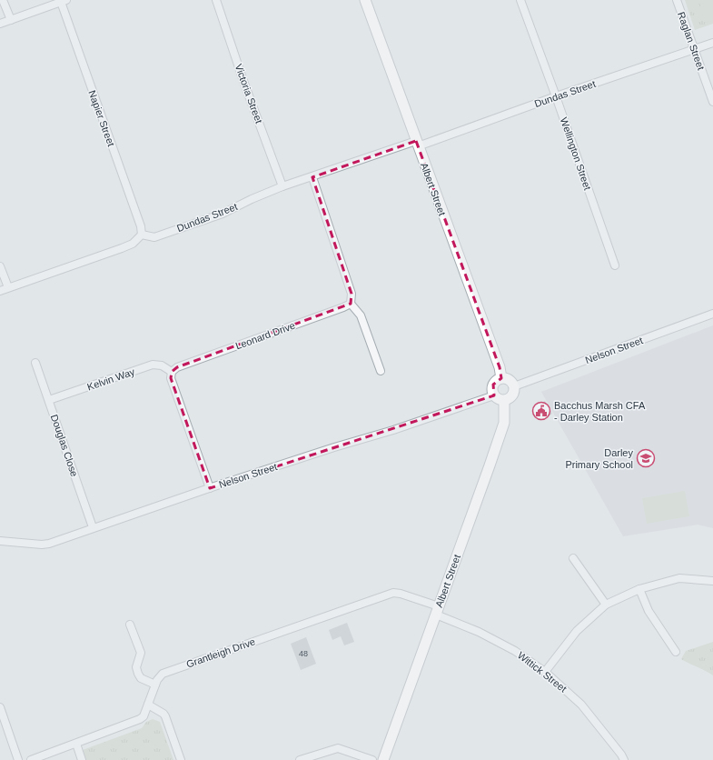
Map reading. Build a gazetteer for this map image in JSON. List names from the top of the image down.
{
  "streets": {
    "street": [
      "Raglan Street",
      "Victoria Street",
      "Dundas Street",
      "Napier Street",
      "Wellington Street",
      "Albert Street",
      "Leonard Drive",
      "Nelson Street",
      "Kelvin Way",
      "Douglas Close",
      "Grantleigh Drive",
      "Wittick Street"
    ]
  },
  "crossings": [
    ["Raglan Street", "Dundas Street"],
    ["Victoria Street", "Dundas Street"],
    ["Dundas Street", "Napier Street"],
    ["Dundas Street", "Wellington Street"],
    ["Dundas Street", "Albert Street"],
    ["Albert Street", "Nelson Street"],
    ["Albert Street", "Grantleigh Drive"],
    ["Albert Street", "Wittick Street"],
    ["Leonard Drive", "Kelvin Way"],
    ["Nelson Street", "Douglas Close"],
    ["Kelvin Way", "Douglas Close"],
    ["Grantleigh Drive", "Wittick Street"]
  ],
  "places": {
    "public building": ["Bacchus Marsh CFA - Darley Station"],
    "school or university": ["Darley Primary School"]
  },
  "house_numbers": ["48"]
}
